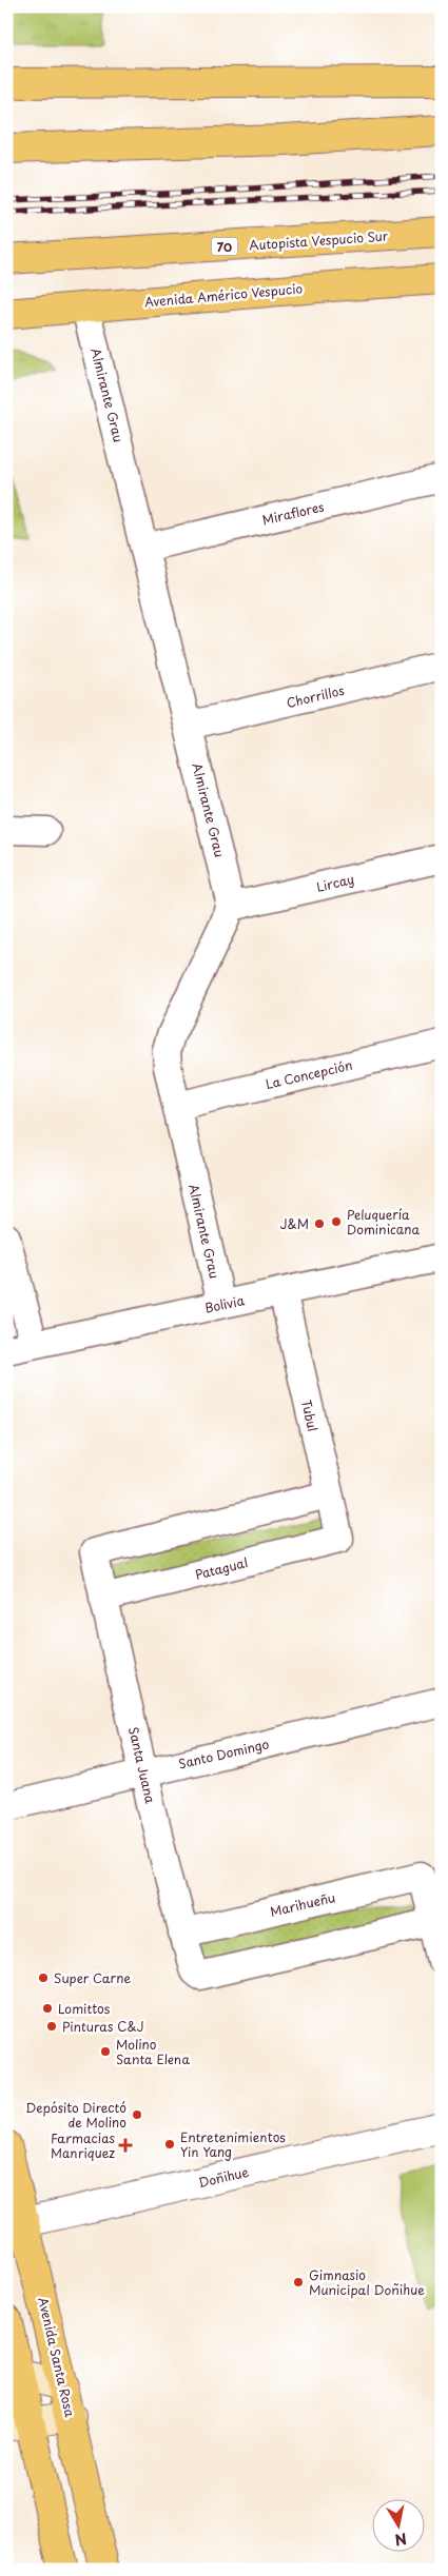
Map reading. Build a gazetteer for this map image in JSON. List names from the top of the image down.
{
  "streets": {
    "main road": [
      "Autopista Vespucio Sur",
      "70",
      "Avenida Américo Vespucio",
      "Avenida Santa Rosa"
    ],
    "street": [
      "Almirante Grau",
      "Miraflores",
      "Chorrillos",
      "Lircay",
      "La Concepción",
      "Bolivia",
      "Tubul",
      "Patagual",
      "Santo Domingo",
      "Santa Juana",
      "Marihueñu",
      "Doñihue"
    ]
  },
  "crossings": [
    ["Avenida Américo Vespucio", "Almirante Grau"],
    ["Almirante Grau", "Miraflores"],
    ["Almirante Grau", "Chorrillos"],
    ["Almirante Grau", "Lircay"],
    ["Almirante Grau", "La Concepción"],
    ["Almirante Grau", "Bolivia"],
    ["Bolivia", "Tubul"],
    ["Tubul", "Patagual"],
    ["Tubul", "Santa Juana"],
    ["Patagual", "Santa Juana"],
    ["Santo Domingo", "Santa Juana"],
    ["Santa Juana", "Marihueñu"],
    ["Doñihue", "Avenida Santa Rosa"]
  ],
  "places": {
    "other": [
      "Peluquería Dominicana",
      "J&M",
      "Super Carne",
      "Lomittos",
      "Pinturas C&J",
      "Molino Santa Elena",
      "Depósito Directó de Molino",
      "Entretenimientos Yin Yang",
      "Gimnasio Municipal Doñihue"
    ],
    "health": ["Farmacias Manriquez"]
  },
  "north": "bottom"
}
